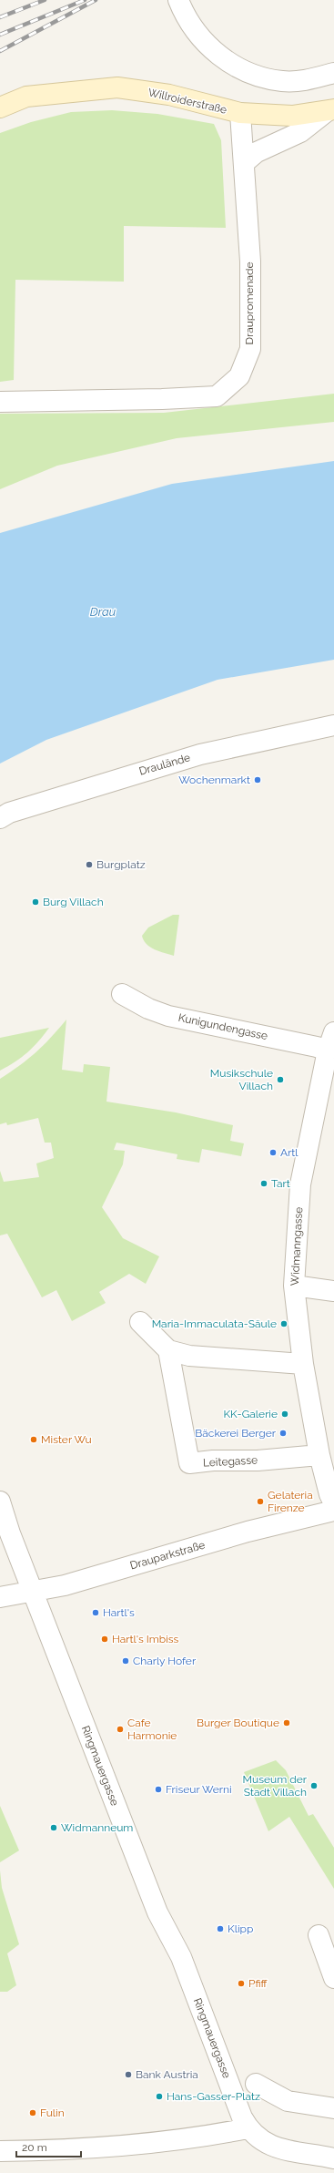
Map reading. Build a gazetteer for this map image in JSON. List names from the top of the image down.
{
  "streets": {
    "street": [
      "Willroiderstraße",
      "Draupromenade",
      "Draulände",
      "Kunigundengasse",
      "Widmanngasse",
      "Leitegasse",
      "Drauparkstraße",
      "Ringmauergasse"
    ]
  },
  "crossings": [
    ["Willroiderstraße", "Draupromenade"],
    ["Kunigundengasse", "Widmanngasse"],
    ["Widmanngasse", "Leitegasse"],
    ["Drauparkstraße", "Ringmauergasse"]
  ],
  "water": ["Drau"],
  "places": [
    "Wochenmarkt",
    "Burgplatz",
    "Burg Villach",
    "Musikschule Villach",
    "Artl",
    "Tart",
    "Maria-Immaculata-Säule",
    "KK-Galerie",
    "Bäckerei Berger",
    "Mister Wu",
    "Gelateria Firenze",
    "Hartl's",
    "Hartl's Imbiss",
    "Charly Hofer",
    "Burger Boutique",
    "Cafe Harmonie",
    "Museum der Stadt Villach",
    "Friseur Werni",
    "Widmanneum",
    "Klipp",
    "Pfiff",
    "Bank Austria",
    "Hans-Gasser-Platz",
    "Fulin"
  ],
  "scale_bar": "20 m"
}
